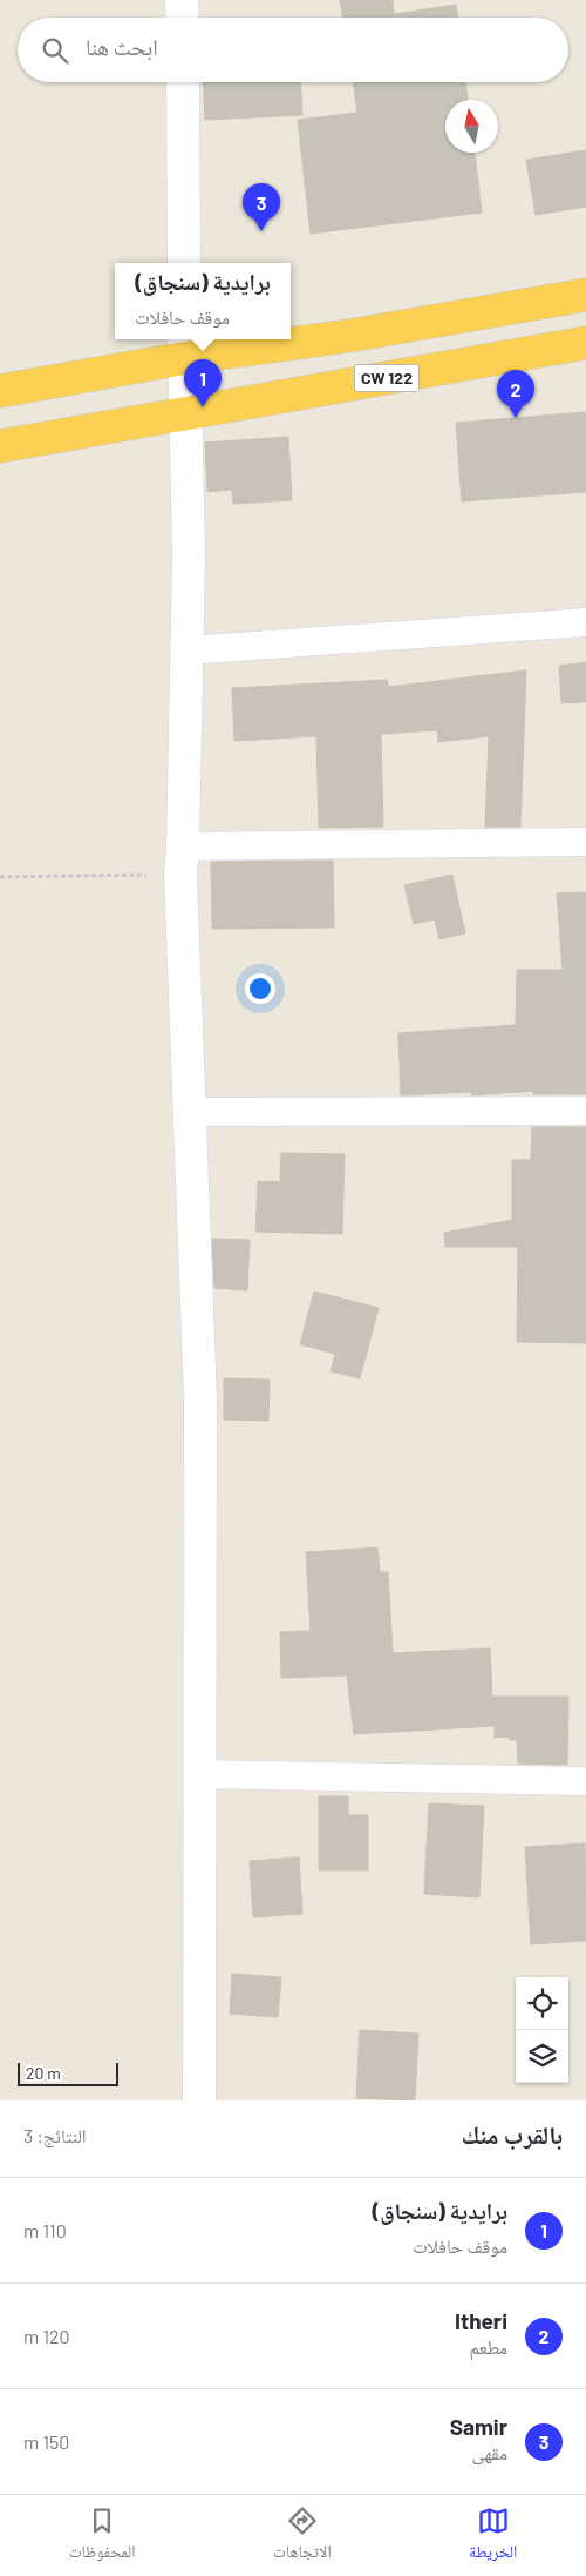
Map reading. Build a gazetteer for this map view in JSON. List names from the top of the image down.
{
  "streets": {
    "highway": ["CW 122"]
  },
  "scale_bar": "20 m",
  "north": "top",
  "page": {
    "search": "ابحث هنا",
    "pins": ["3", "1", "2"],
    "popup": ["برايدية (سنجاق)", "موقف حافلات"],
    "scale": "20 m",
    "heading": ["بالقرب منك", "النتائج: 3"],
    "list": [
      {
        "mark": "1",
        "name": "برايدية (سنجاق)",
        "note": "موقف حافلات",
        "value": "110 m"
      },
      {
        "mark": "2",
        "name": "Itheri",
        "note": "مطعم",
        "value": "120 m"
      },
      {
        "mark": "3",
        "name": "Samir",
        "note": "مقهى",
        "value": "150 m"
      }
    ],
    "nav": ["الخريطة", "الاتجاهات", "المحفوظات"]
  }
}
